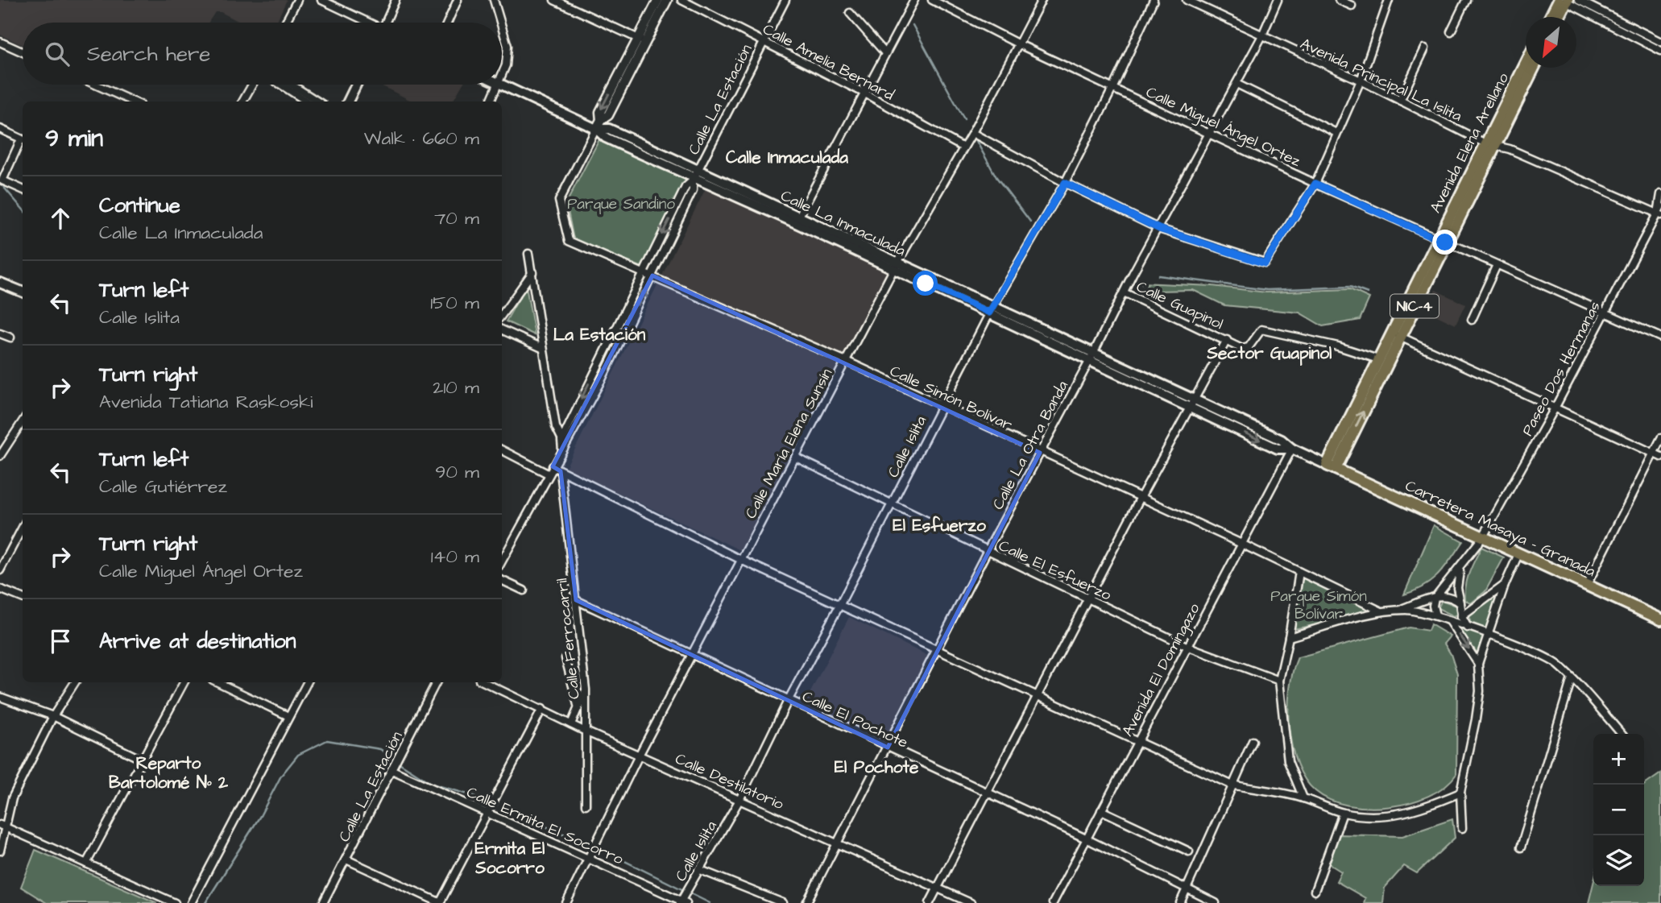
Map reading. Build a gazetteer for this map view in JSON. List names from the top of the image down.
{
  "streets": {
    "highway": ["Avenida Elena Arellano", "NIC-4", "Carretera Masaya - Granada"],
    "main road": ["Calle La Inmaculada"],
    "street": [
      "Calle Amelia Bernard",
      "Avenida Principal La Islita",
      "Calle La Estación",
      "Calle Miguel Ángel Ortez",
      "Calle Guapinol",
      "Paseo Dos Hermanas",
      "Calle Simón Bolívar",
      "Calle María Elena Sunsín",
      "Calle La Otra Banda",
      "Calle Islita",
      "Calle El Esfuerzo",
      "Calle Ferrocarril",
      "Avenida El Domingazo",
      "Calle El Pochote",
      "Calle Destilatorio",
      "Calle Ermita El Socorro"
    ]
  },
  "crossings": [
    ["Calle Amelia Bernard", "Calle La Estación"],
    ["Calle Amelia Bernard", "Calle María Elena Sunsín"],
    ["Avenida Principal La Islita", "Avenida Elena Arellano"],
    ["Avenida Principal La Islita", "Paseo Dos Hermanas"],
    ["Avenida Principal La Islita", "Calle La Otra Banda"],
    ["Calle La Estación", "Calle La Inmaculada"],
    ["Calle La Estación", "Calle Simón Bolívar"],
    ["Calle La Estación", "Calle Ermita El Socorro"],
    ["Calle Miguel Ángel Ortez", "Avenida Elena Arellano"],
    ["Calle Miguel Ángel Ortez", "Paseo Dos Hermanas"],
    ["Calle Miguel Ángel Ortez", "Calle María Elena Sunsín"],
    ["Calle Miguel Ángel Ortez", "Calle La Otra Banda"],
    ["Calle Miguel Ángel Ortez", "Calle Islita"],
    ["Avenida Elena Arellano", "Calle La Inmaculada"],
    ["Avenida Elena Arellano", "Calle Guapinol"],
    ["Avenida Elena Arellano", "Carretera Masaya - Granada"],
    ["Calle La Inmaculada", "Calle Simón Bolívar"],
    ["Calle La Inmaculada", "Calle María Elena Sunsín"],
    ["Calle La Inmaculada", "Calle La Otra Banda"],
    ["Calle La Inmaculada", "Calle Islita"],
    ["Calle La Inmaculada", "Carretera Masaya - Granada"],
    ["Calle La Inmaculada", "Avenida El Domingazo"],
    ["Calle Guapinol", "Calle La Otra Banda"],
    ["Paseo Dos Hermanas", "Carretera Masaya - Granada"],
    ["Calle Simón Bolívar", "Calle María Elena Sunsín"],
    ["Calle Simón Bolívar", "Calle La Otra Banda"],
    ["Calle Simón Bolívar", "Calle Islita"],
    ["Calle Simón Bolívar", "Avenida El Domingazo"],
    ["Calle María Elena Sunsín", "Calle El Esfuerzo"],
    ["Calle María Elena Sunsín", "Calle El Pochote"],
    ["Calle María Elena Sunsín", "Calle Destilatorio"],
    ["Calle María Elena Sunsín", "Calle Ermita El Socorro"],
    ["Calle La Otra Banda", "Calle El Esfuerzo"],
    ["Calle La Otra Banda", "Calle El Pochote"],
    ["Calle La Otra Banda", "Calle Destilatorio"],
    ["Calle Islita", "Calle El Esfuerzo"],
    ["Calle Islita", "Calle El Pochote"],
    ["Calle Islita", "Calle Destilatorio"],
    ["Calle Islita", "Calle Ermita El Socorro"],
    ["Calle El Esfuerzo", "Avenida El Domingazo"],
    ["Calle Ferrocarril", "Calle El Pochote"],
    ["Calle Ferrocarril", "Calle Destilatorio"],
    ["Avenida El Domingazo", "Calle El Pochote"]
  ],
  "districts": [
    "Calle Inmaculada",
    "La Estación",
    "Sector Guapinol",
    "El Esfuerzo",
    "Reparto Bartolomé Nº 2",
    "El Pochote",
    "Ermita El Socorro"
  ],
  "parks": ["Parque Sandino", "Parque Simón Bolívar"],
  "north": "bottom left",
  "page": {
    "search": "Search here",
    "heading": ["9 min", "Walk · 660 m"],
    "list": [
      ["Continue", "Calle La Inmaculada", "70 m"],
      ["Turn left", "Calle Islita", "150 m"],
      ["Turn right", "Avenida Tatiana Raskoski", "210 m"],
      ["Turn left", "Calle Gutiérrez", "90 m"],
      ["Turn right", "Calle Miguel Ángel Ortez", "140 m"],
      "Arrive at destination"
    ],
    "map_buttons": ["+", "−"]
  }
}
